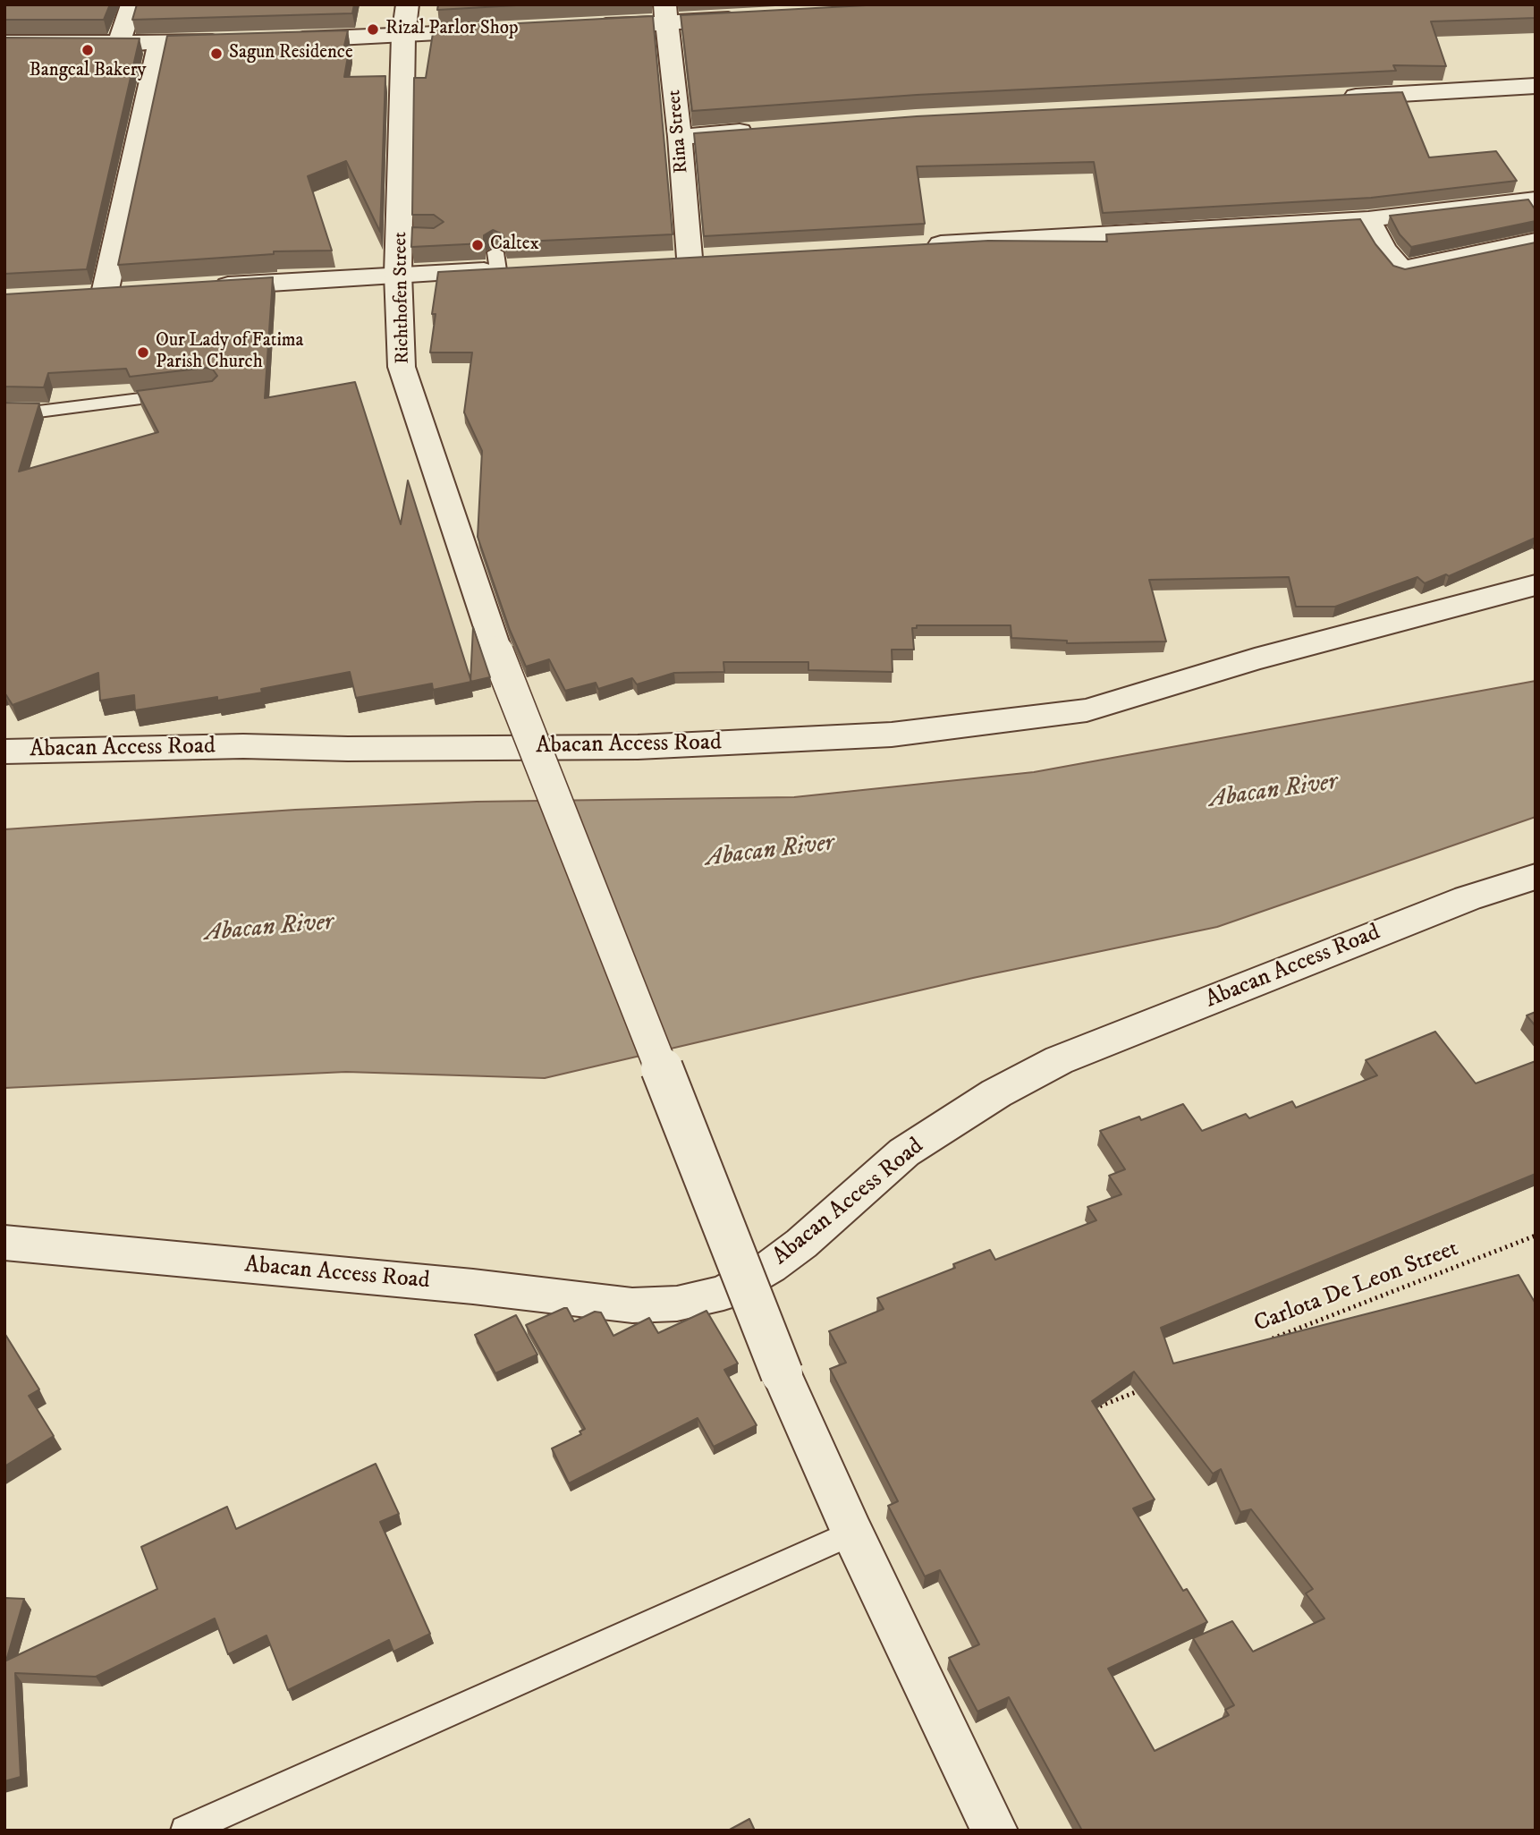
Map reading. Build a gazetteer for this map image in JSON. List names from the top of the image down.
{
  "streets": {
    "street": ["Rina Street", "Richthofen Street", "Abacan Access Road"],
    "path": ["Carlota De Leon Street"]
  },
  "water": ["Abacan River"],
  "places": [
    "Rizal Parlor Shop",
    "Bangcal Bakery",
    "Sagun Residence",
    "Caltex",
    "Our Lady of Fatima Parish Church"
  ]
}
